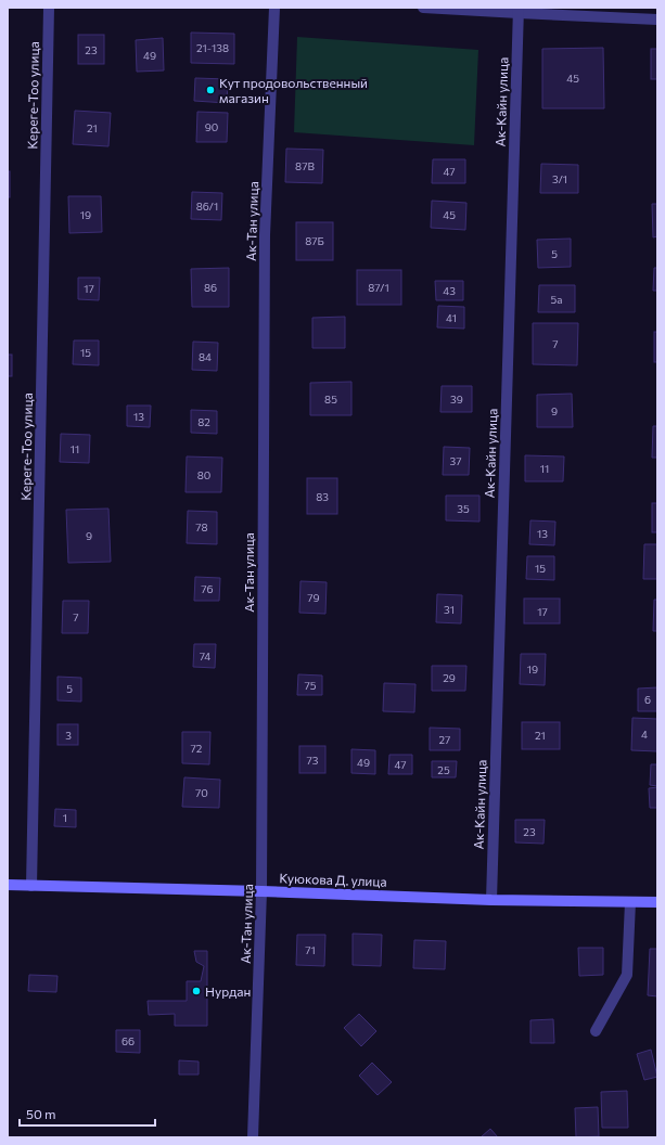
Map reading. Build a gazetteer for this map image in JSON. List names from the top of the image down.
{
  "streets": {
    "street": [
      "Кереге-Тоо улица",
      "Ак-Кайн улица",
      "Ак-Тан улица",
      "Куюкова Д. улица"
    ]
  },
  "crossings": [
    ["Кереге-Тоо улица", "Куюкова Д. улица"],
    ["Ак-Кайн улица", "Куюкова Д. улица"],
    ["Ак-Тан улица", "Куюкова Д. улица"]
  ],
  "places": ["Кут продовольственный магазин", "Нурдан"],
  "house_numbers": [
    "21-138",
    "23",
    "49",
    "45",
    "90",
    "21",
    "87В",
    "47",
    "3/1",
    "86/1",
    "19",
    "45",
    "87Б",
    "5",
    "86",
    "87/1",
    "17",
    "43",
    "5а",
    "41",
    "7",
    "15",
    "84",
    "85",
    "39",
    "9",
    "13",
    "82",
    "11",
    "37",
    "11",
    "80",
    "83",
    "35",
    "78",
    "13",
    "9",
    "15",
    "76",
    "79",
    "31",
    "17",
    "7",
    "74",
    "19",
    "29",
    "75",
    "5",
    "6",
    "4",
    "3",
    "21",
    "27",
    "72",
    "73",
    "49",
    "47",
    "25",
    "70",
    "1",
    "23",
    "71",
    "66"
  ],
  "scale_bar": "50 m"
}
